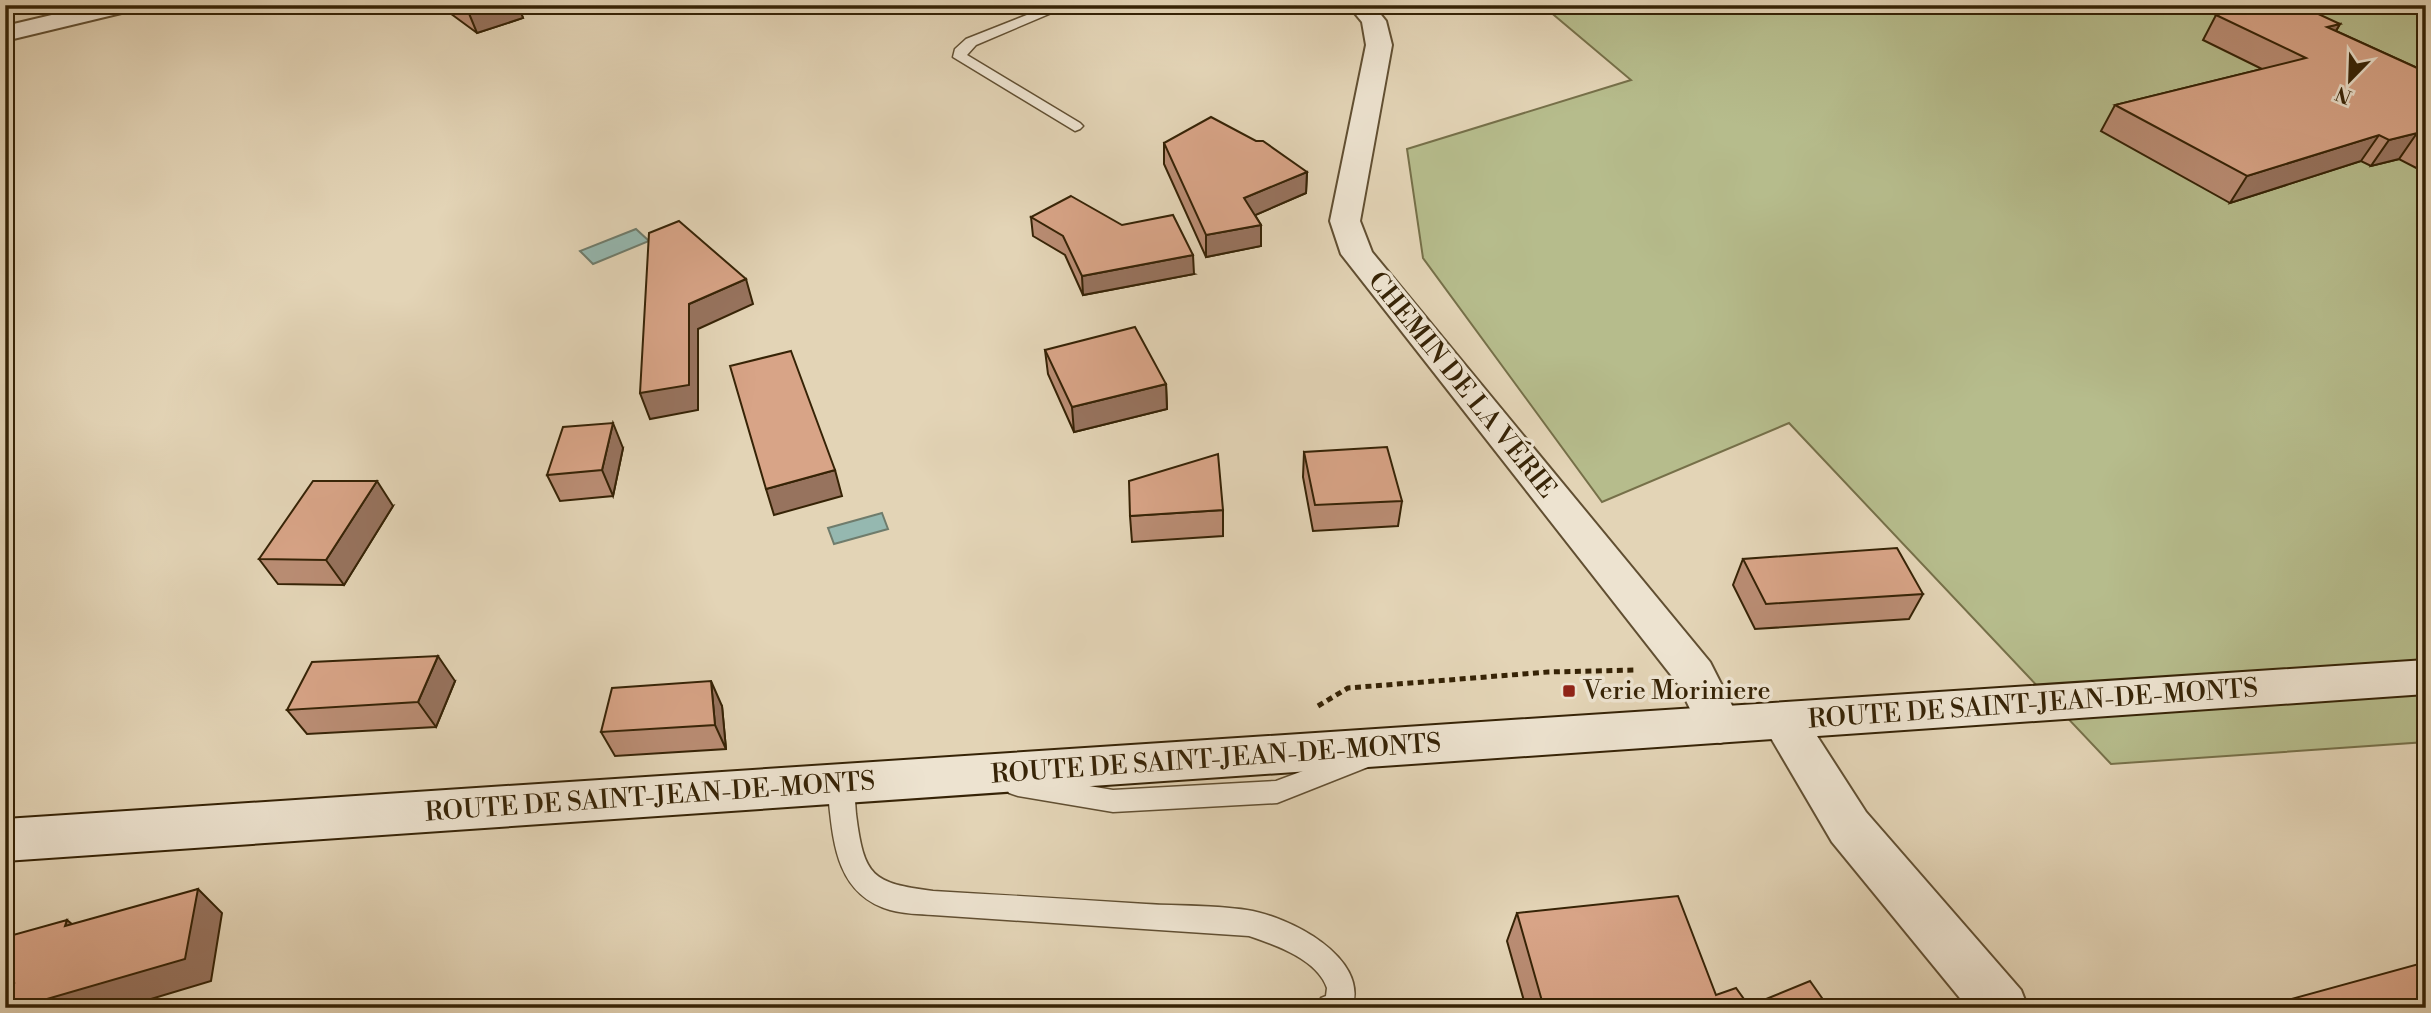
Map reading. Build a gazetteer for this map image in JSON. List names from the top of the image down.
{
  "streets": {
    "main road": ["CHEMIN DE LA VÉRIE", "ROUTE DE SAINT-JEAN-DE-MONTS"]
  },
  "crossings": [
    ["CHEMIN DE LA VÉRIE", "ROUTE DE SAINT-JEAN-DE-MONTS"]
  ],
  "places": {
    "transit": ["Verie Moriniere"]
  },
  "north": "bottom left"
}
